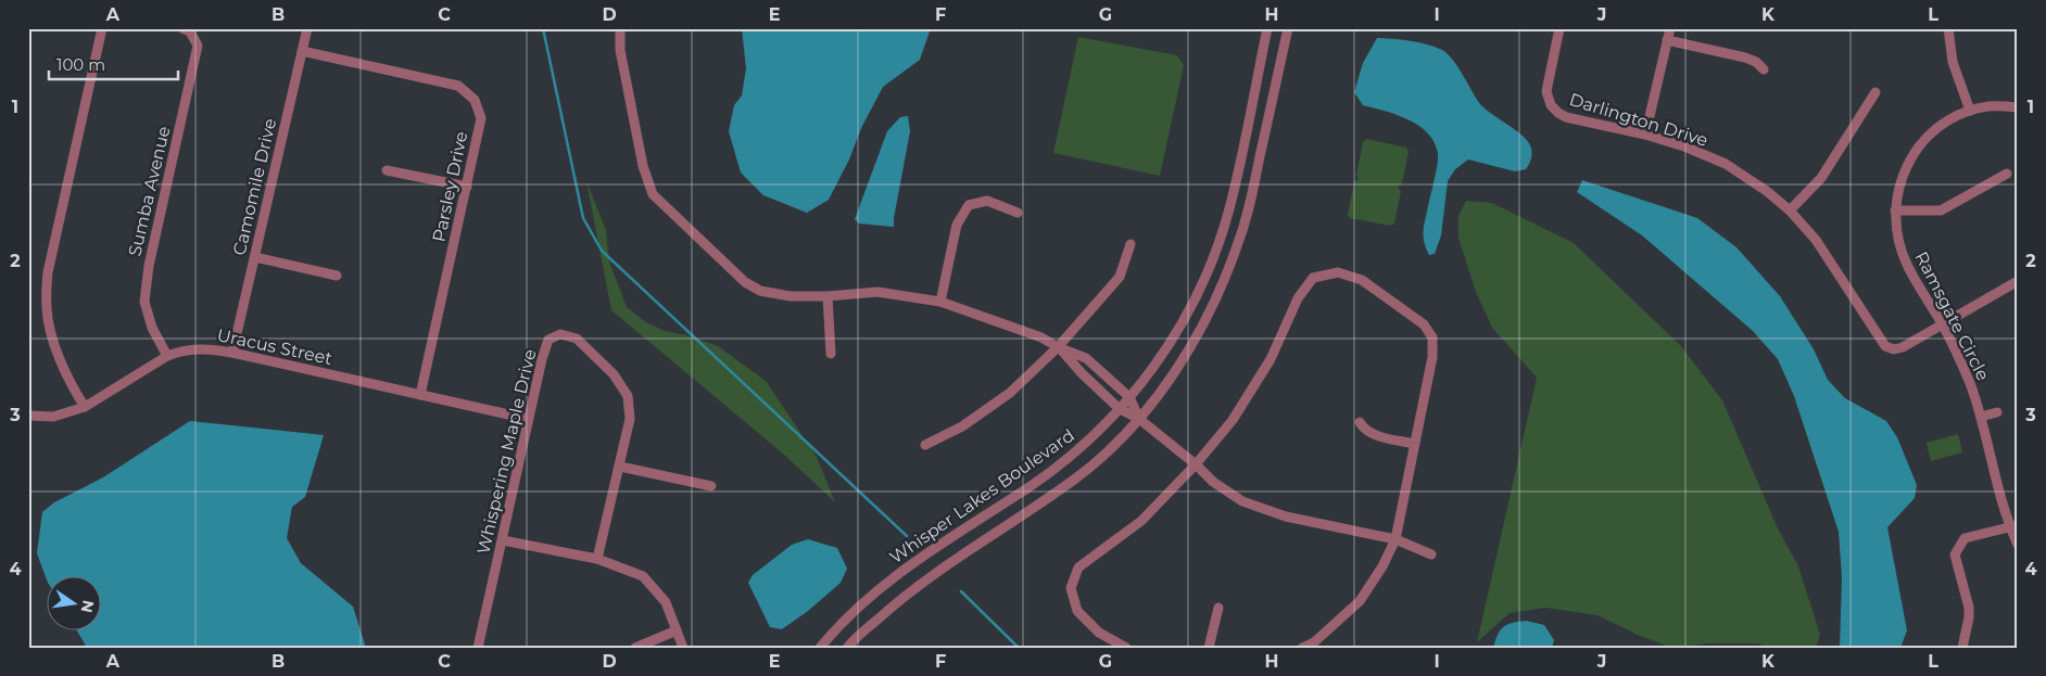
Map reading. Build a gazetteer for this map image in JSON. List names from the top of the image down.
{
  "streets": {
    "street": [
      "Darlington Drive",
      "Camomile Drive",
      "Parsley Drive",
      "Sumba Avenue",
      "Ramsgate Circle",
      "Uracus Street",
      "Whispering Maple Drive",
      "Whisper Lakes Boulevard"
    ]
  },
  "crossings": [
    ["Darlington Drive", "Ramsgate Circle"],
    ["Camomile Drive", "Parsley Drive"],
    ["Camomile Drive", "Uracus Street"],
    ["Parsley Drive", "Uracus Street"],
    ["Sumba Avenue", "Uracus Street"],
    ["Uracus Street", "Whispering Maple Drive"]
  ],
  "scale_bar": "100 m",
  "north": "right",
  "grid": {
    "columns": [
      "A",
      "B",
      "C",
      "D",
      "E",
      "F",
      "G",
      "H",
      "I",
      "J",
      "K",
      "L"
    ],
    "rows": [
      "1",
      "2",
      "3",
      "4"
    ]
  }
}
